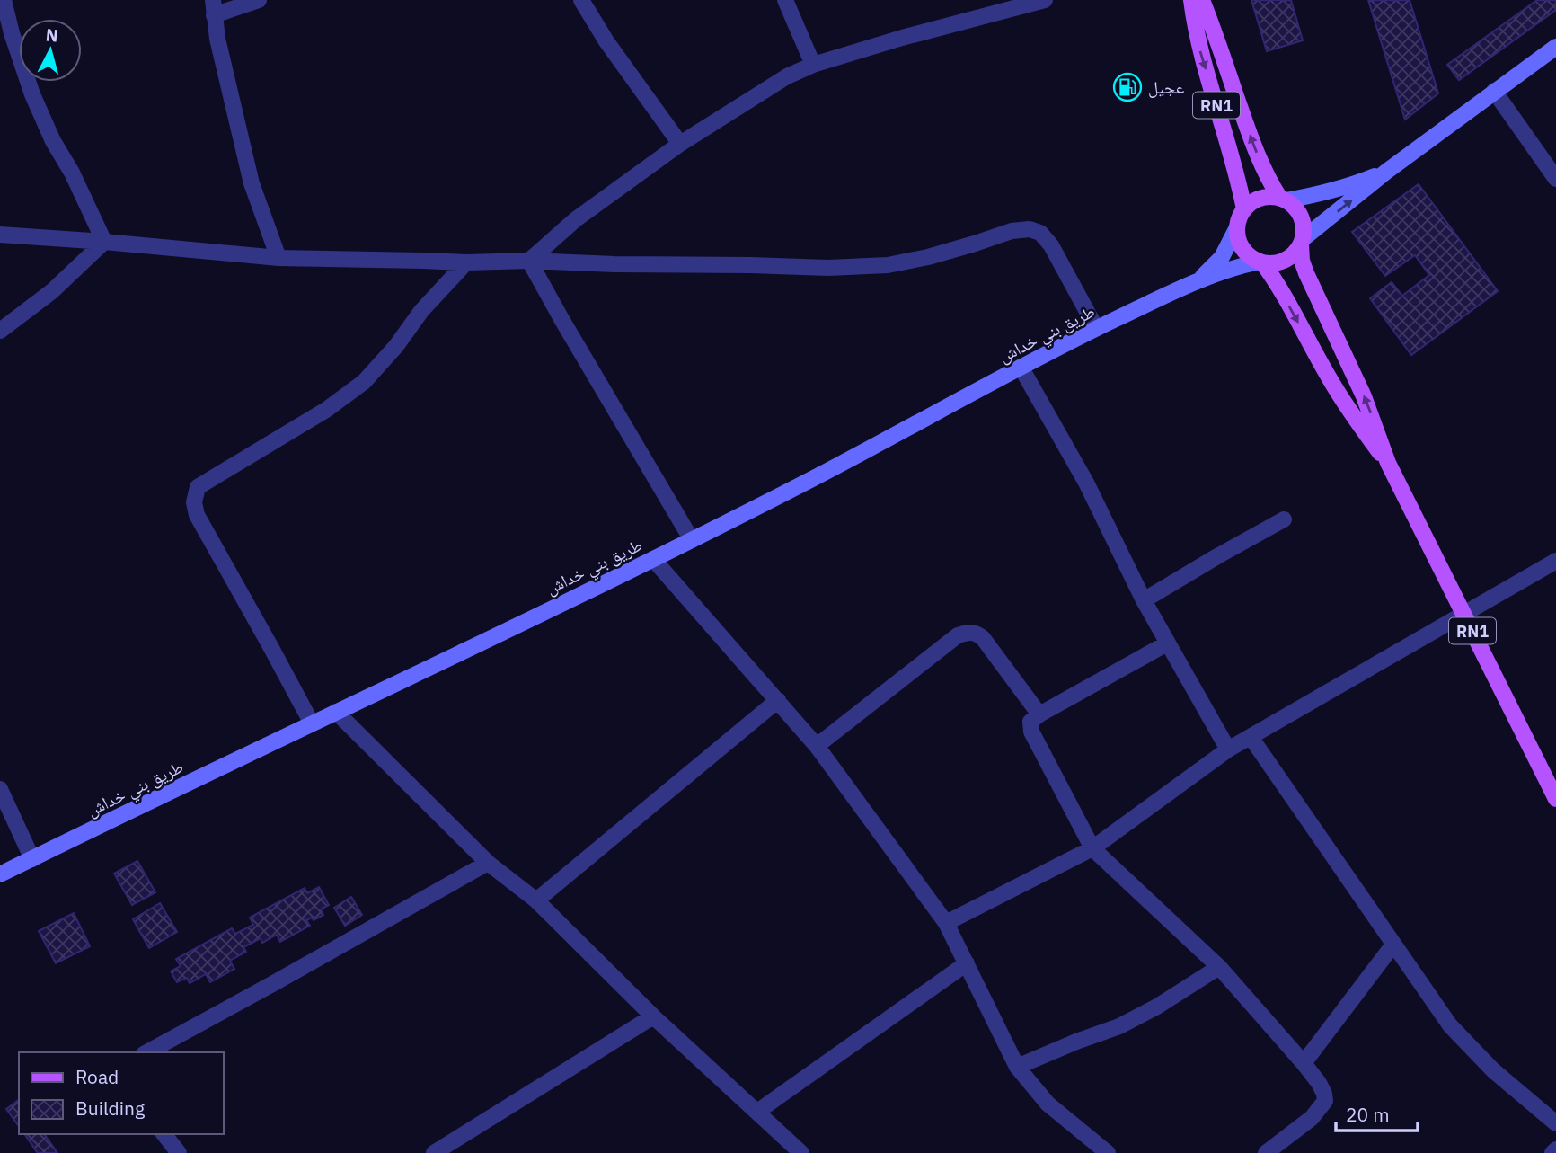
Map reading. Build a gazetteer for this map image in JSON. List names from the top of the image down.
{
  "streets": {
    "main road": ["RN1", "طريق بني خداش"]
  },
  "crossings": [
    ["RN1", "طريق بني خداش"]
  ],
  "places": {
    "fuel station": ["عجيل"]
  },
  "legend": ["Road", "Building"],
  "scale_bar": "20 m",
  "north": "top"
}
